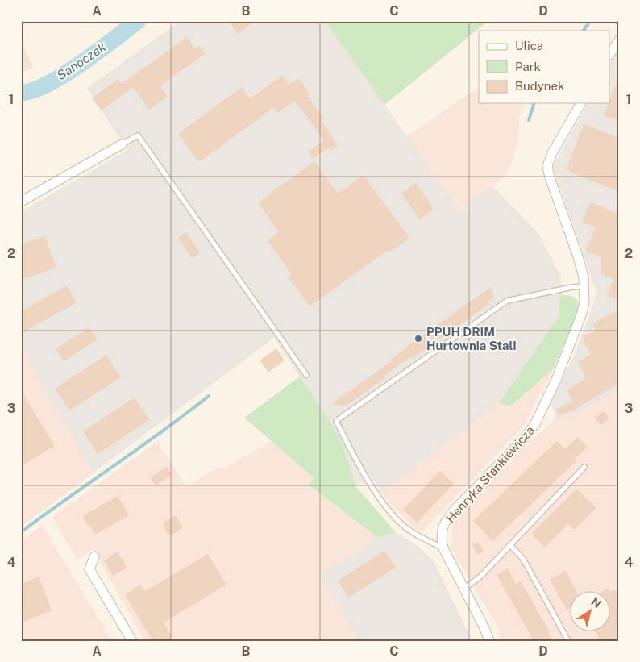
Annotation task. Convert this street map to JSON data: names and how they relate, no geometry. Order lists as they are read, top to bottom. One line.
{"streets":{"street":["Henryka Stankiewicza"]},"water":["Sanoczek"],"places":["PPUH DRIM Hurtownia Stali"],"legend":["Ulica","Park","Budynek"],"north":"top right","grid":{"columns":["A","B","C","D"],"rows":["1","2","3","4"]}}
